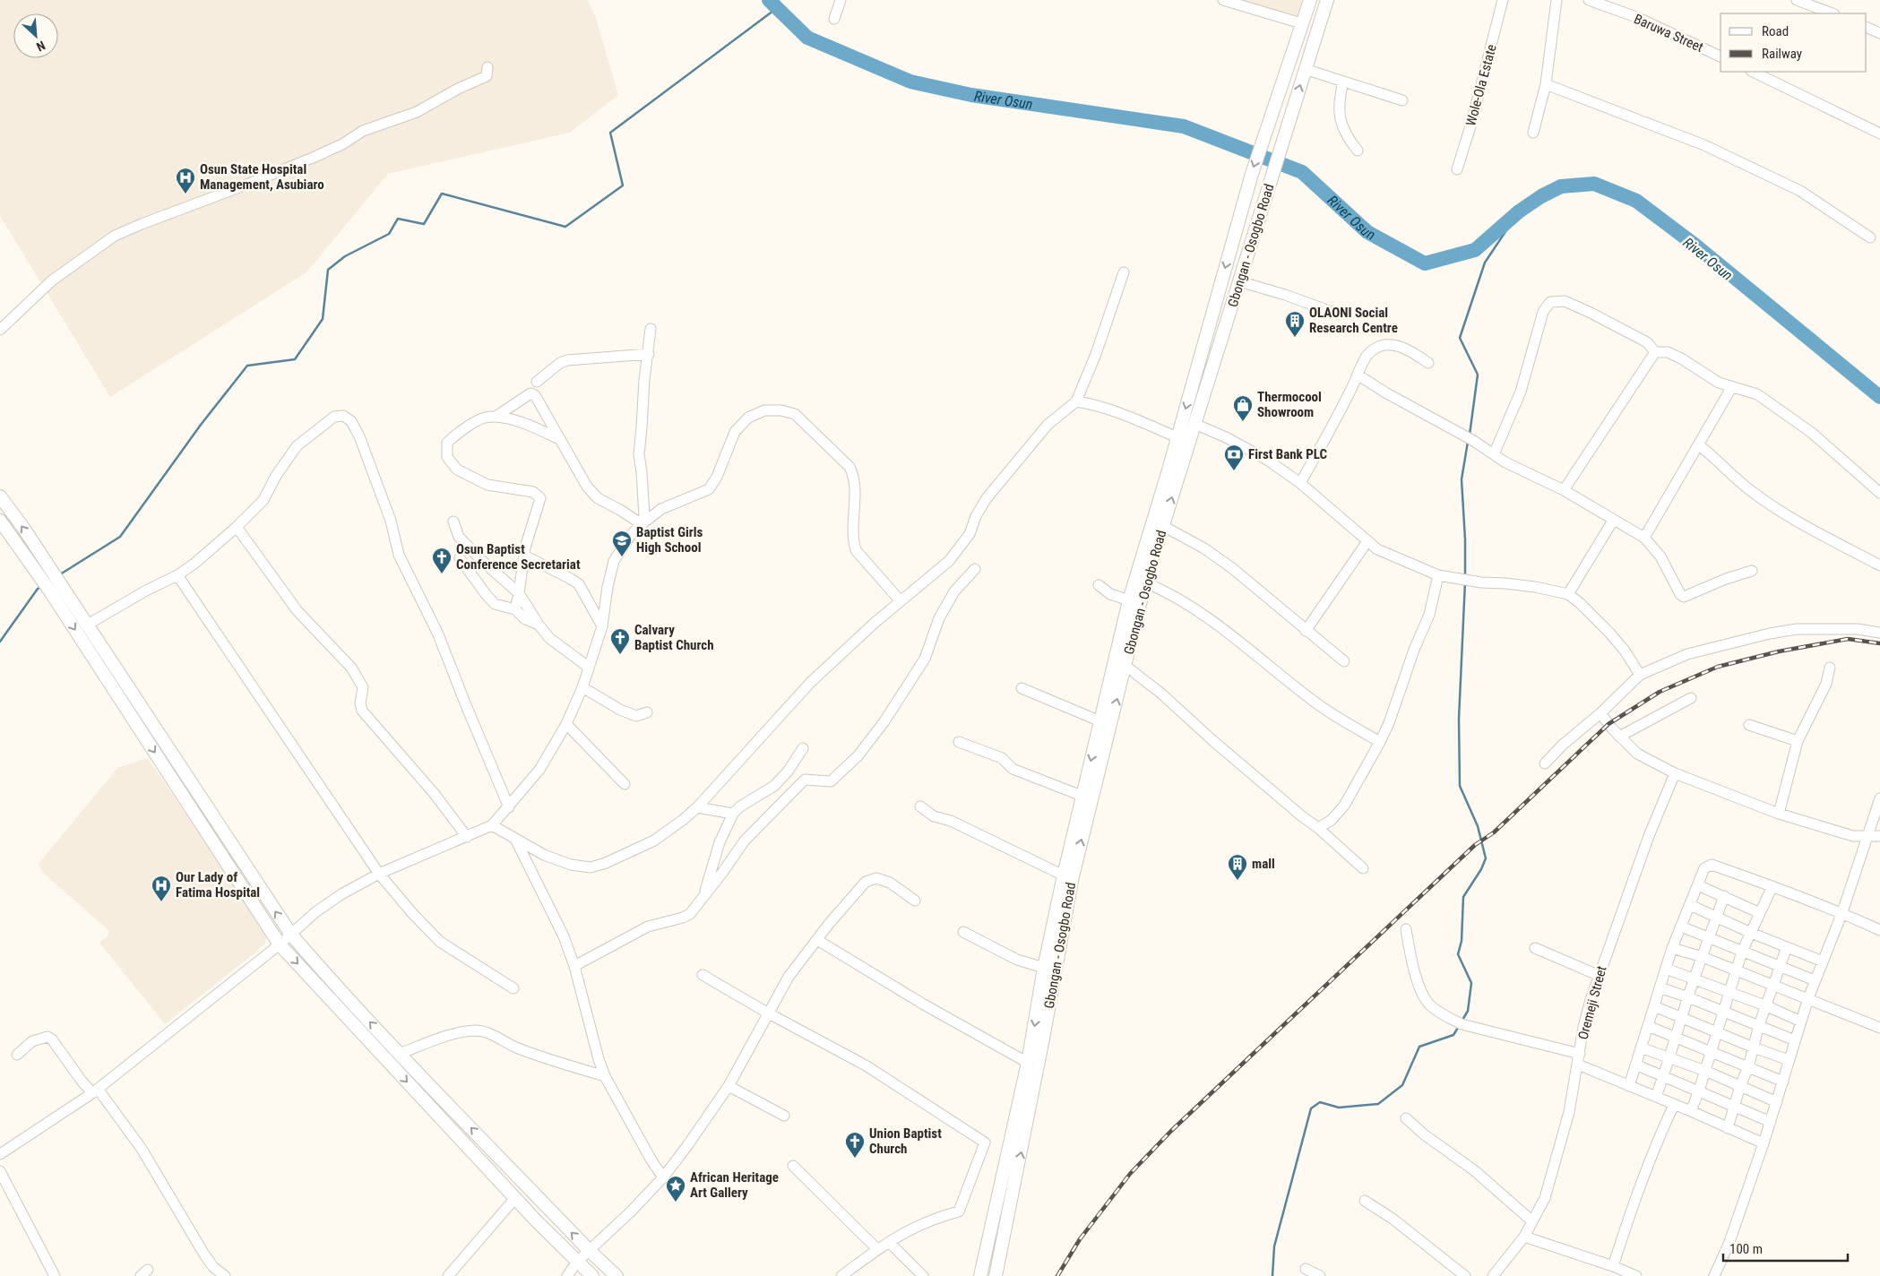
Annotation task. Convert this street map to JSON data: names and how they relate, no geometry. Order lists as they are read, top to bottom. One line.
{"streets":{"main road":["Gbongan - Osogbo Road"],"street":["Baruwa Street","Wole-Ola Estate","Oremeji Street"]},"water":["River Osun"],"places":{"hospital":["Osun State Hospital Management, Asubiaro","Our Lady of Fatima Hospital"],"building":["OLAONI Social Research Centre","mall"],"shop":["Thermocool Showroom"],"bank":["First Bank PLC"],"school or university":["Baptist Girls High School"],"church":["Osun Baptist Conference Secretariat","Calvary Baptist Church","Union Baptist Church"],"place":["African Heritage Art Gallery"]},"legend":["Road","Railway"],"scale_bar":"100 m","north":"bottom right"}
